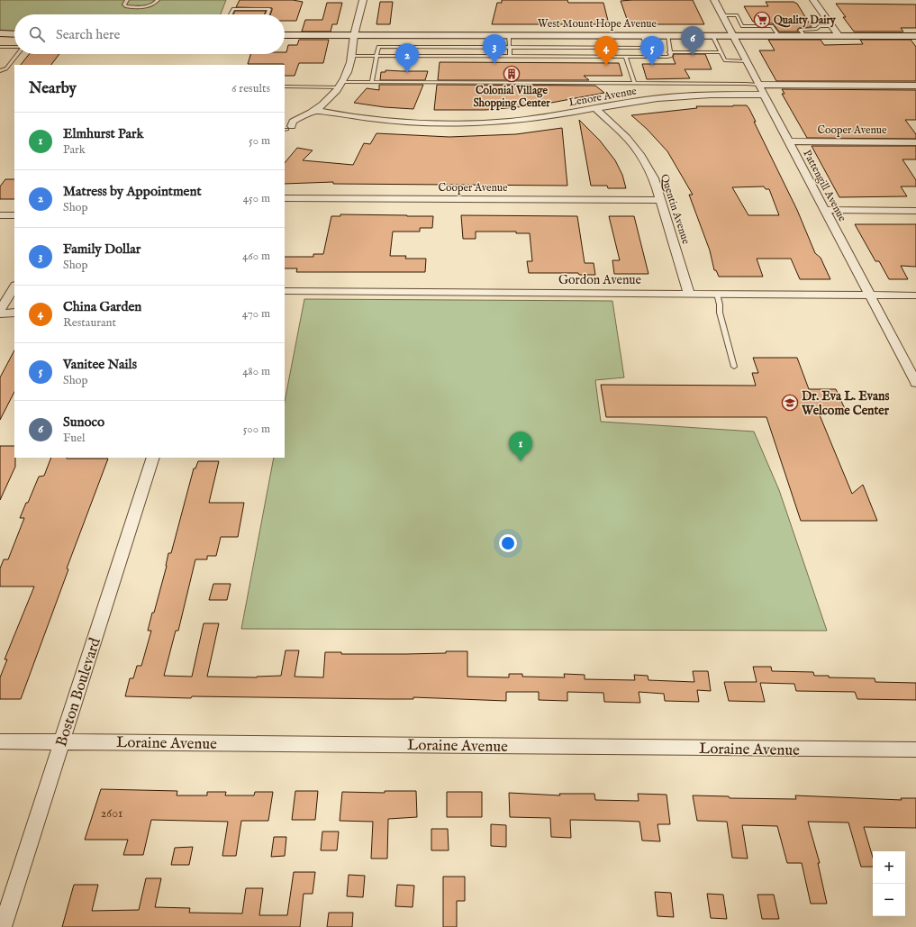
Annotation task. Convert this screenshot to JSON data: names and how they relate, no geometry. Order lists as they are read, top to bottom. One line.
{"streets":{"street":["West Mount Hope Avenue","Lenore Avenue","Cooper Avenue","Pattengill Avenue","Quentin Avenue","Gordon Avenue","Boston Boulevard","Loraine Avenue"]},"crossings":[["West Mount Hope Avenue","Pattengill Avenue"],["Lenore Avenue","Pattengill Avenue"],["Lenore Avenue","Quentin Avenue"],["Cooper Avenue","Pattengill Avenue"],["Cooper Avenue","Quentin Avenue"],["Pattengill Avenue","Gordon Avenue"],["Quentin Avenue","Gordon Avenue"],["Boston Boulevard","Loraine Avenue"]],"places":{"supermarket":["Quality Dairy"],"building":["Colonial Village Shopping Center"],"school or university":["Dr. Eva L. Evans Welcome Center"]},"house_numbers":["2601"],"page":{"search":"Search here","pins":["6","3","4","5","2","1"],"heading":["Nearby","6 results"],"list":[{"mark":"1","name":"Elmhurst Park","note":"Park","value":"50 m"},{"mark":"2","name":"Matress by Appointment","note":"Shop","value":"450 m"},{"mark":"3","name":"Family Dollar","note":"Shop","value":"460 m"},{"mark":"4","name":"China Garden","note":"Restaurant","value":"470 m"},{"mark":"5","name":"Vanitee Nails","note":"Shop","value":"480 m"},{"mark":"6","name":"Sunoco","note":"Fuel","value":"500 m"}],"map_buttons":["+","−"]}}
